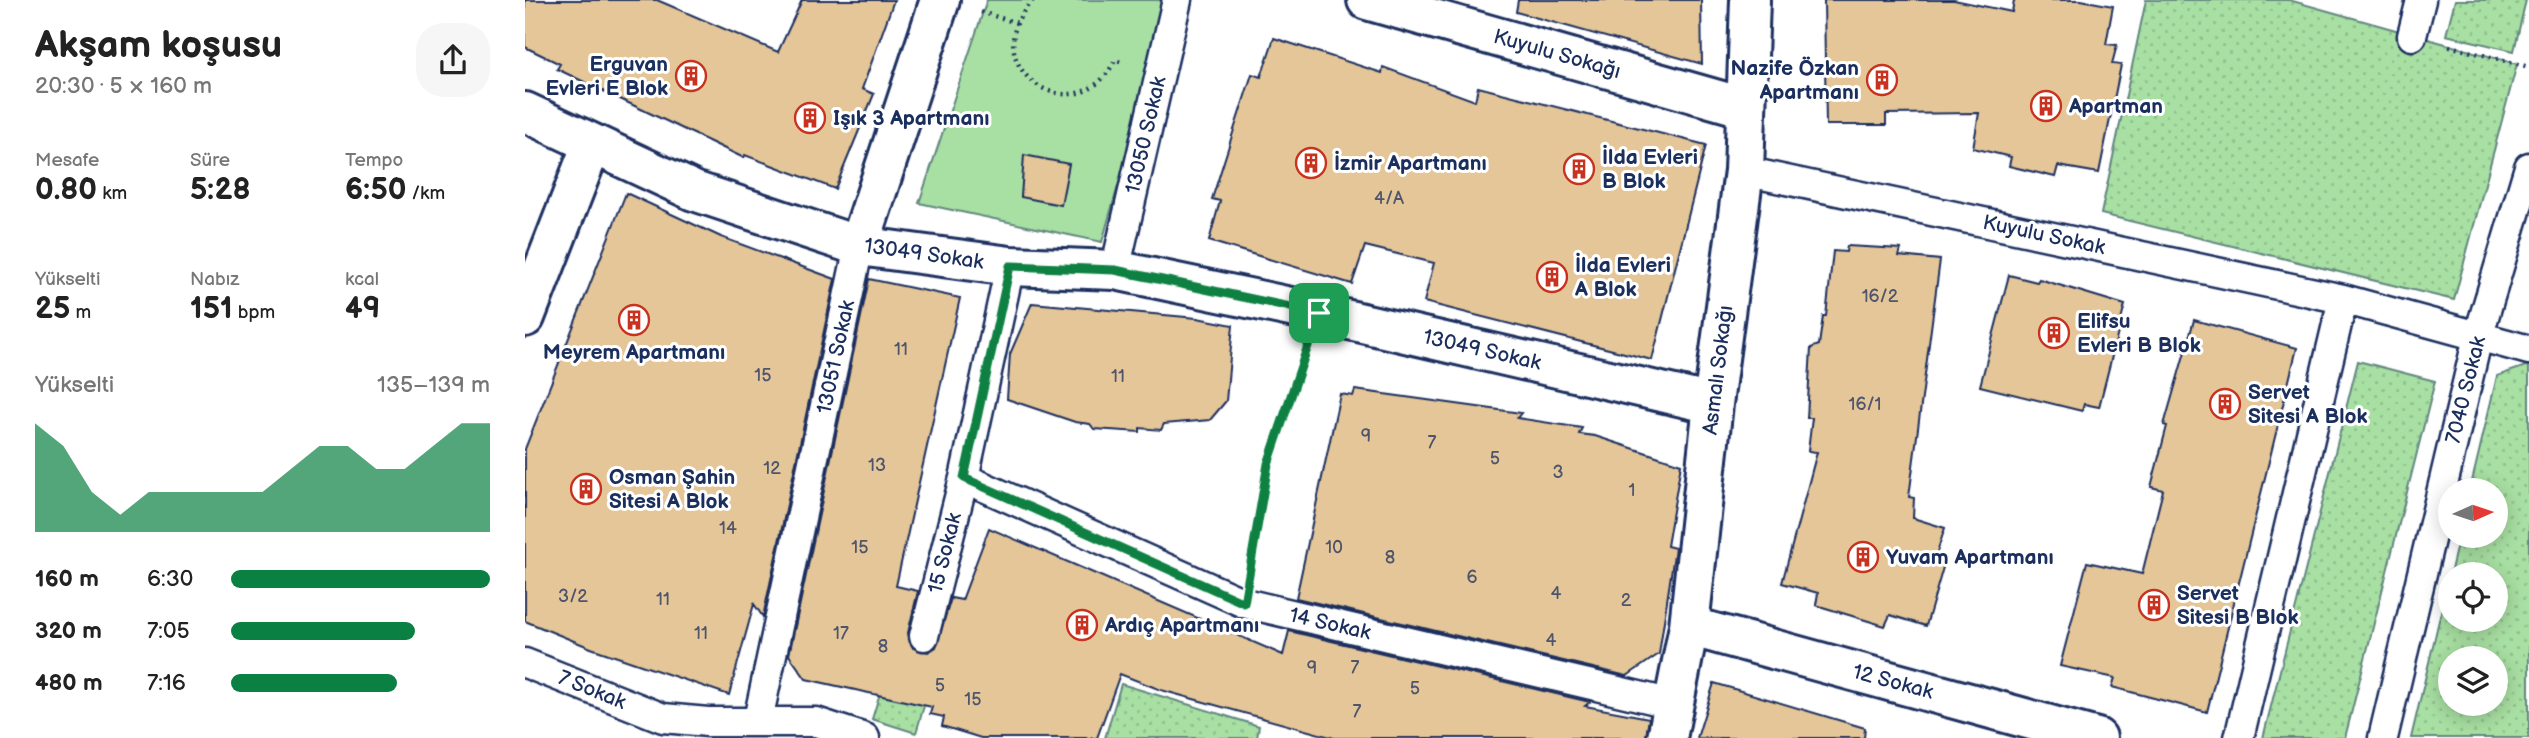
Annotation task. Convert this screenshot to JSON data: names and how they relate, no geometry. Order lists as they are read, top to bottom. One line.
{"streets":{"street":["Kuyulu Sokağı","13049 Sokak","13051 Sokak","Asmalı Sokağı","12 Sokak"],"lane":["13050 Sokak","Kuyulu Sokak","7040 Sokak","15 Sokak","14 Sokak","7 Sokak"]},"crossings":[["Kuyulu Sokağı","Asmalı Sokağı"],["13050 Sokak","13049 Sokak"],["Kuyulu Sokak","Asmalı Sokağı"],["Kuyulu Sokak","7040 Sokak"],["13049 Sokak","13051 Sokak"],["13049 Sokak","Asmalı Sokağı"],["13049 Sokak","15 Sokak"],["13051 Sokak","7 Sokak"],["Asmalı Sokağı","14 Sokak"],["Asmalı Sokağı","12 Sokak"],["15 Sokak","14 Sokak"]],"places":{"building":["Erguvan Evleri E Blok","Nazife Özkan Apartmanı","Apartman","Işık 3 Apartmanı","İzmir Apartmanı","İlda Evleri B Blok","İlda Evleri A Blok","Meyrem Apartmanı","Elifsu Evleri B Blok","Servet Sitesi A Blok","Osman Şahin Sitesi A Blok","Yuvam Apartmanı","Servet Sitesi B Blok","Ardıç Apartmanı"]},"house_numbers":["4/A","16/2","11","15","11","16/1","9","7","5","13","12","3","1","14","15","10","8","6","4","3/2","11","2","11","17","4","8","7","9","5","5","15","7"],"north":"right","page":{"heading":["Akşam koşusu","20:30 · 5 × 160 m"],"stats":[["Mesafe","0.80 km"],["Süre","5:28"],["Tempo","6:50 /km"],["Yükselti","25 m"],["Nabız","151 bpm"],["kcal","49"]],"chart":["Yükselti","135–139 m"],"list":[{"name":"160 m","note":"6:30"},{"name":"320 m","note":"7:05"},{"name":"480 m","note":"7:16"}]}}
